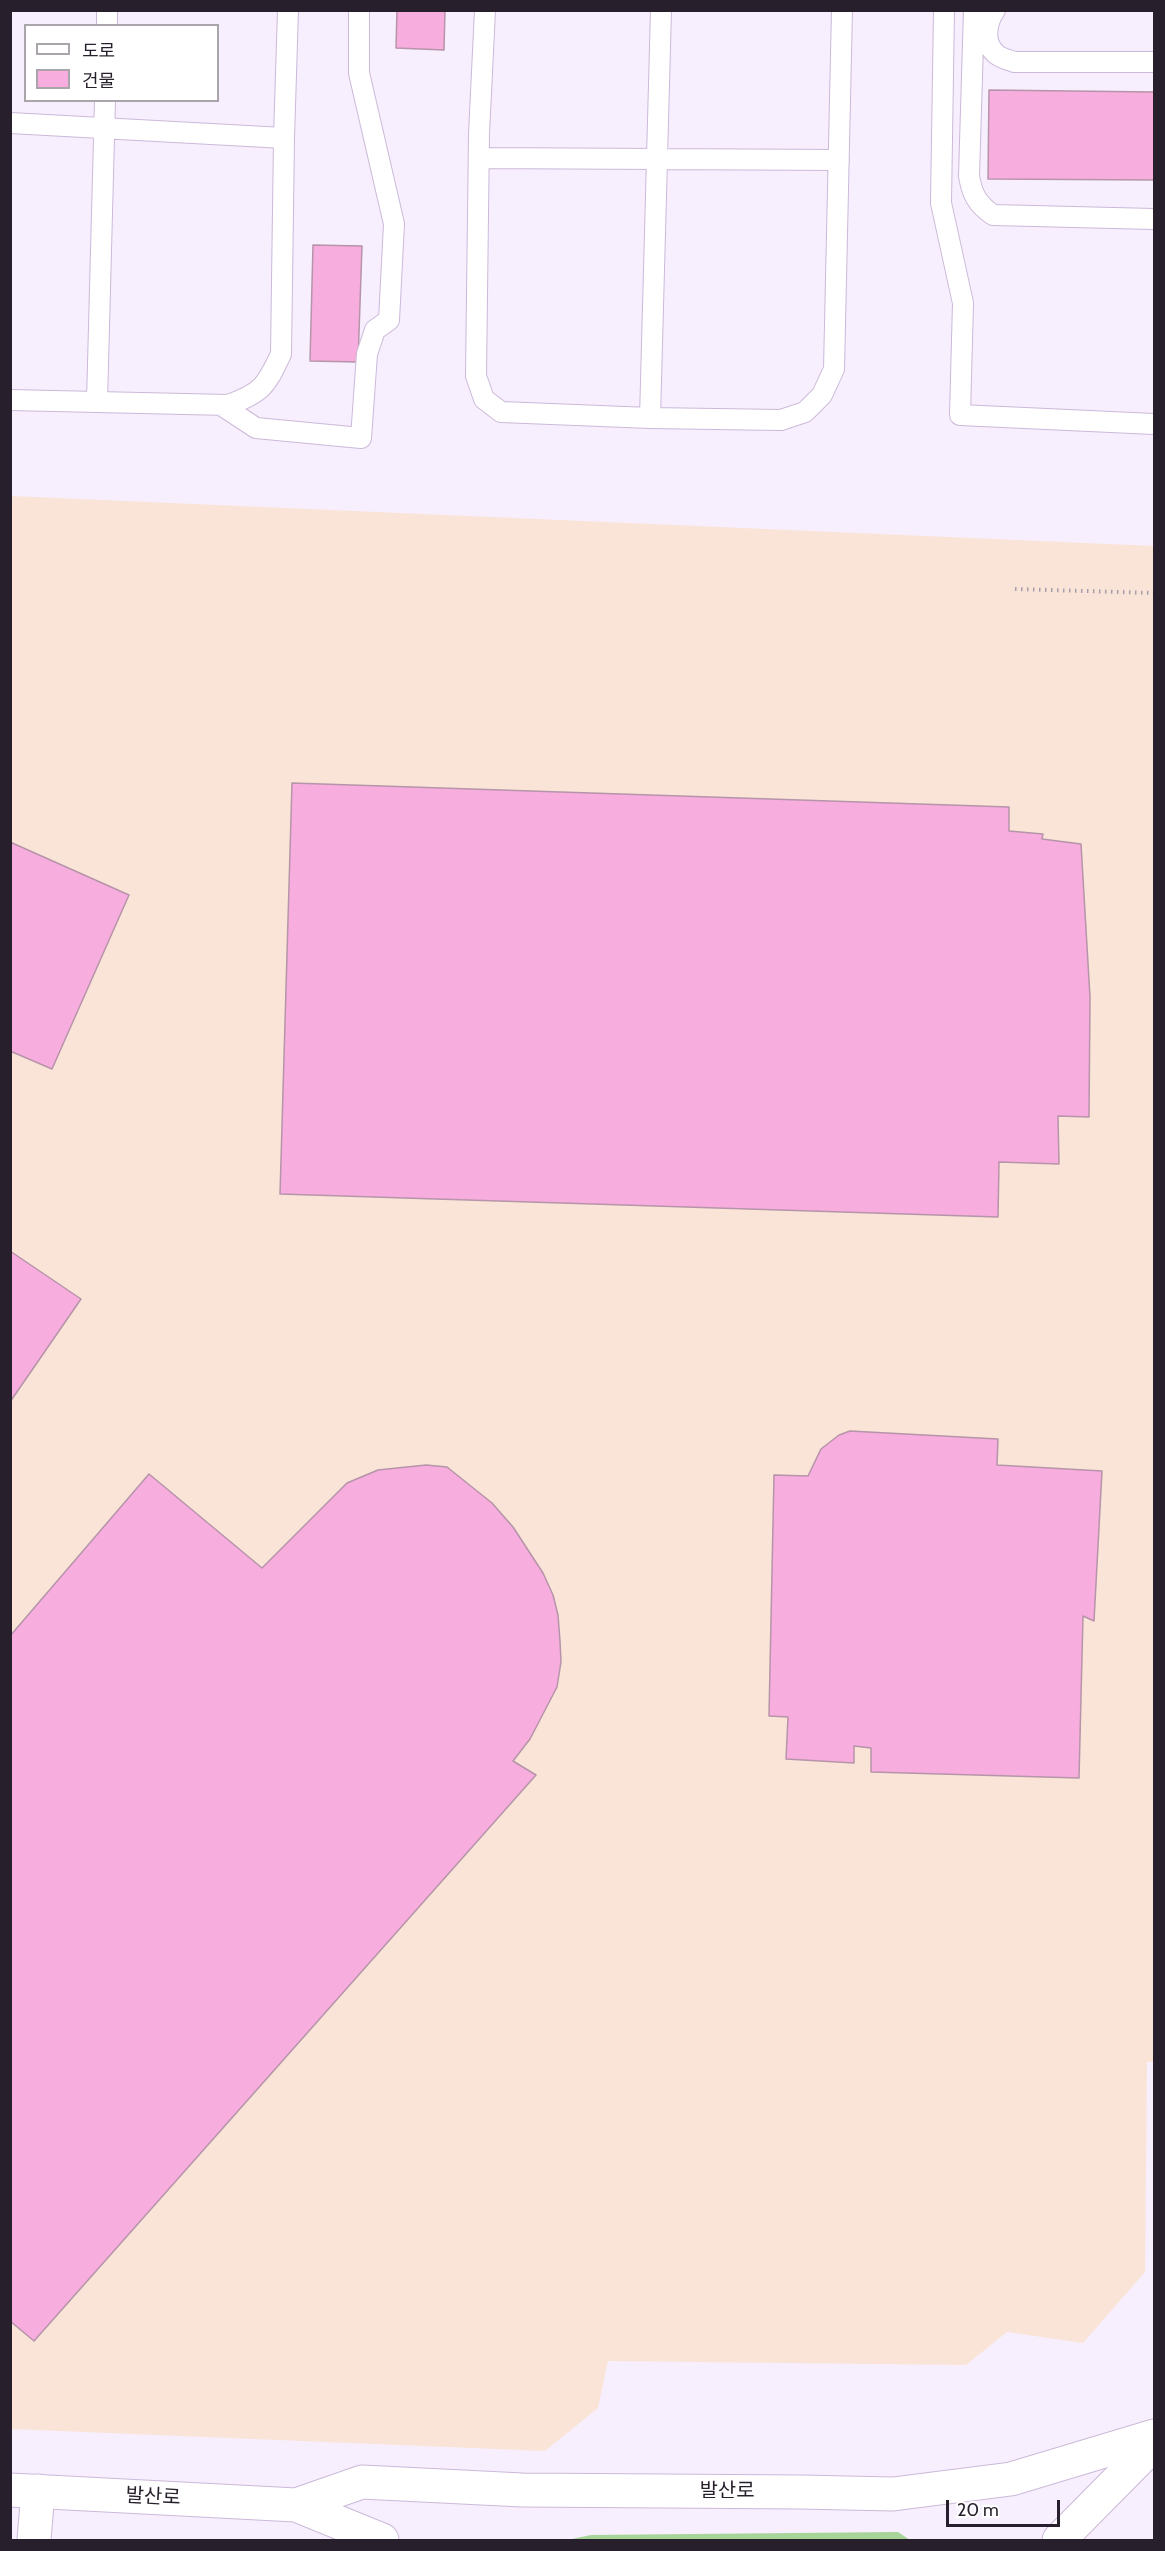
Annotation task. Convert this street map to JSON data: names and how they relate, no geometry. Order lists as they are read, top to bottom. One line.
{"streets":{"street":["발산로"]},"legend":["도로","건물"],"scale_bar":"20 m"}
